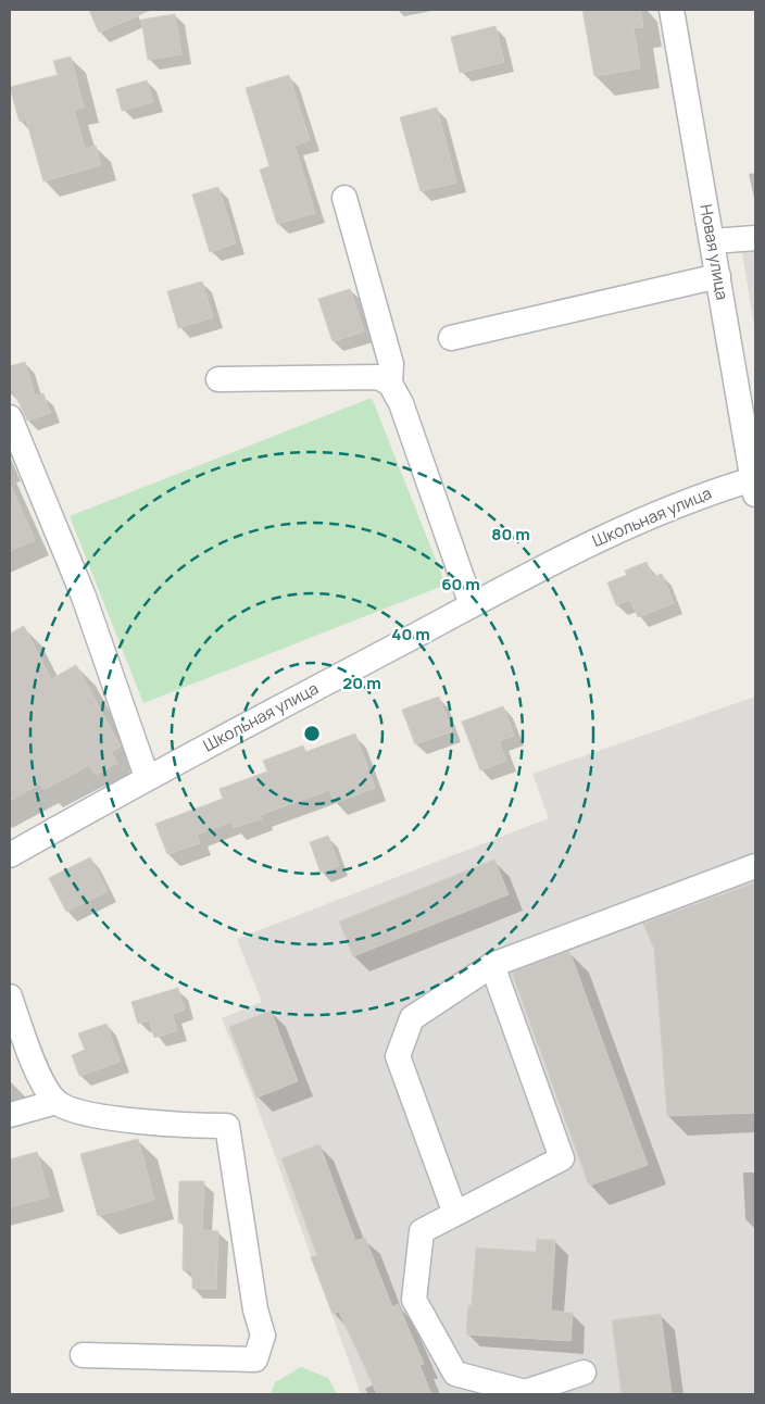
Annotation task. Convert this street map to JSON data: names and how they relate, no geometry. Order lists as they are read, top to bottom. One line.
{"streets":{"street":["Новая улица","Школьная улица"]},"crossings":[["Новая улица","Школьная улица"]],"rings":["80 m","60 m","40 m","20 m"]}
